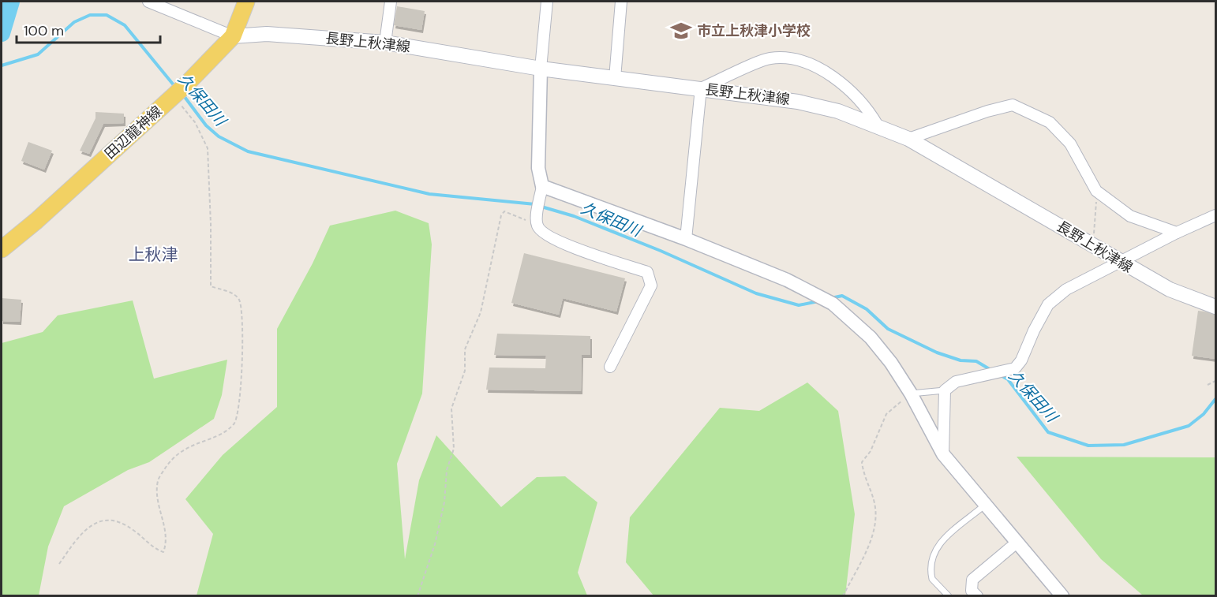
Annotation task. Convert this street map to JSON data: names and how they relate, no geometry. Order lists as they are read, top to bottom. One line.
{"streets":{"main road":["長野上秋津線","田辺龍神線"]},"crossings":[["長野上秋津線","田辺龍神線"]],"districts":["上秋津"],"water":["久保田川"],"places":{"school or university":["市立上秋津小学校"]},"scale_bar":"100 m"}
